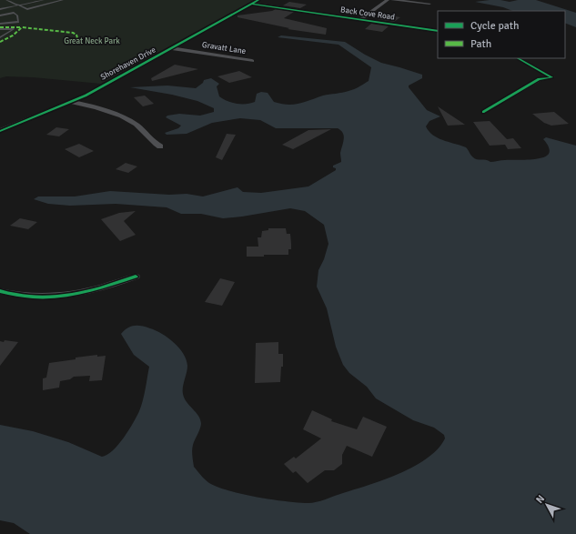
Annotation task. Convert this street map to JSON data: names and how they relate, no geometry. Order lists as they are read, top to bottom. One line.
{"streets":{"street":["Back Cove Road","Gravatt Lane","Shorehaven Drive"]},"crossings":[["Back Cove Road","Shorehaven Drive"],["Gravatt Lane","Shorehaven Drive"]],"parks":["Great Neck Park"],"legend":["Cycle path","Path"],"north":"top left"}
